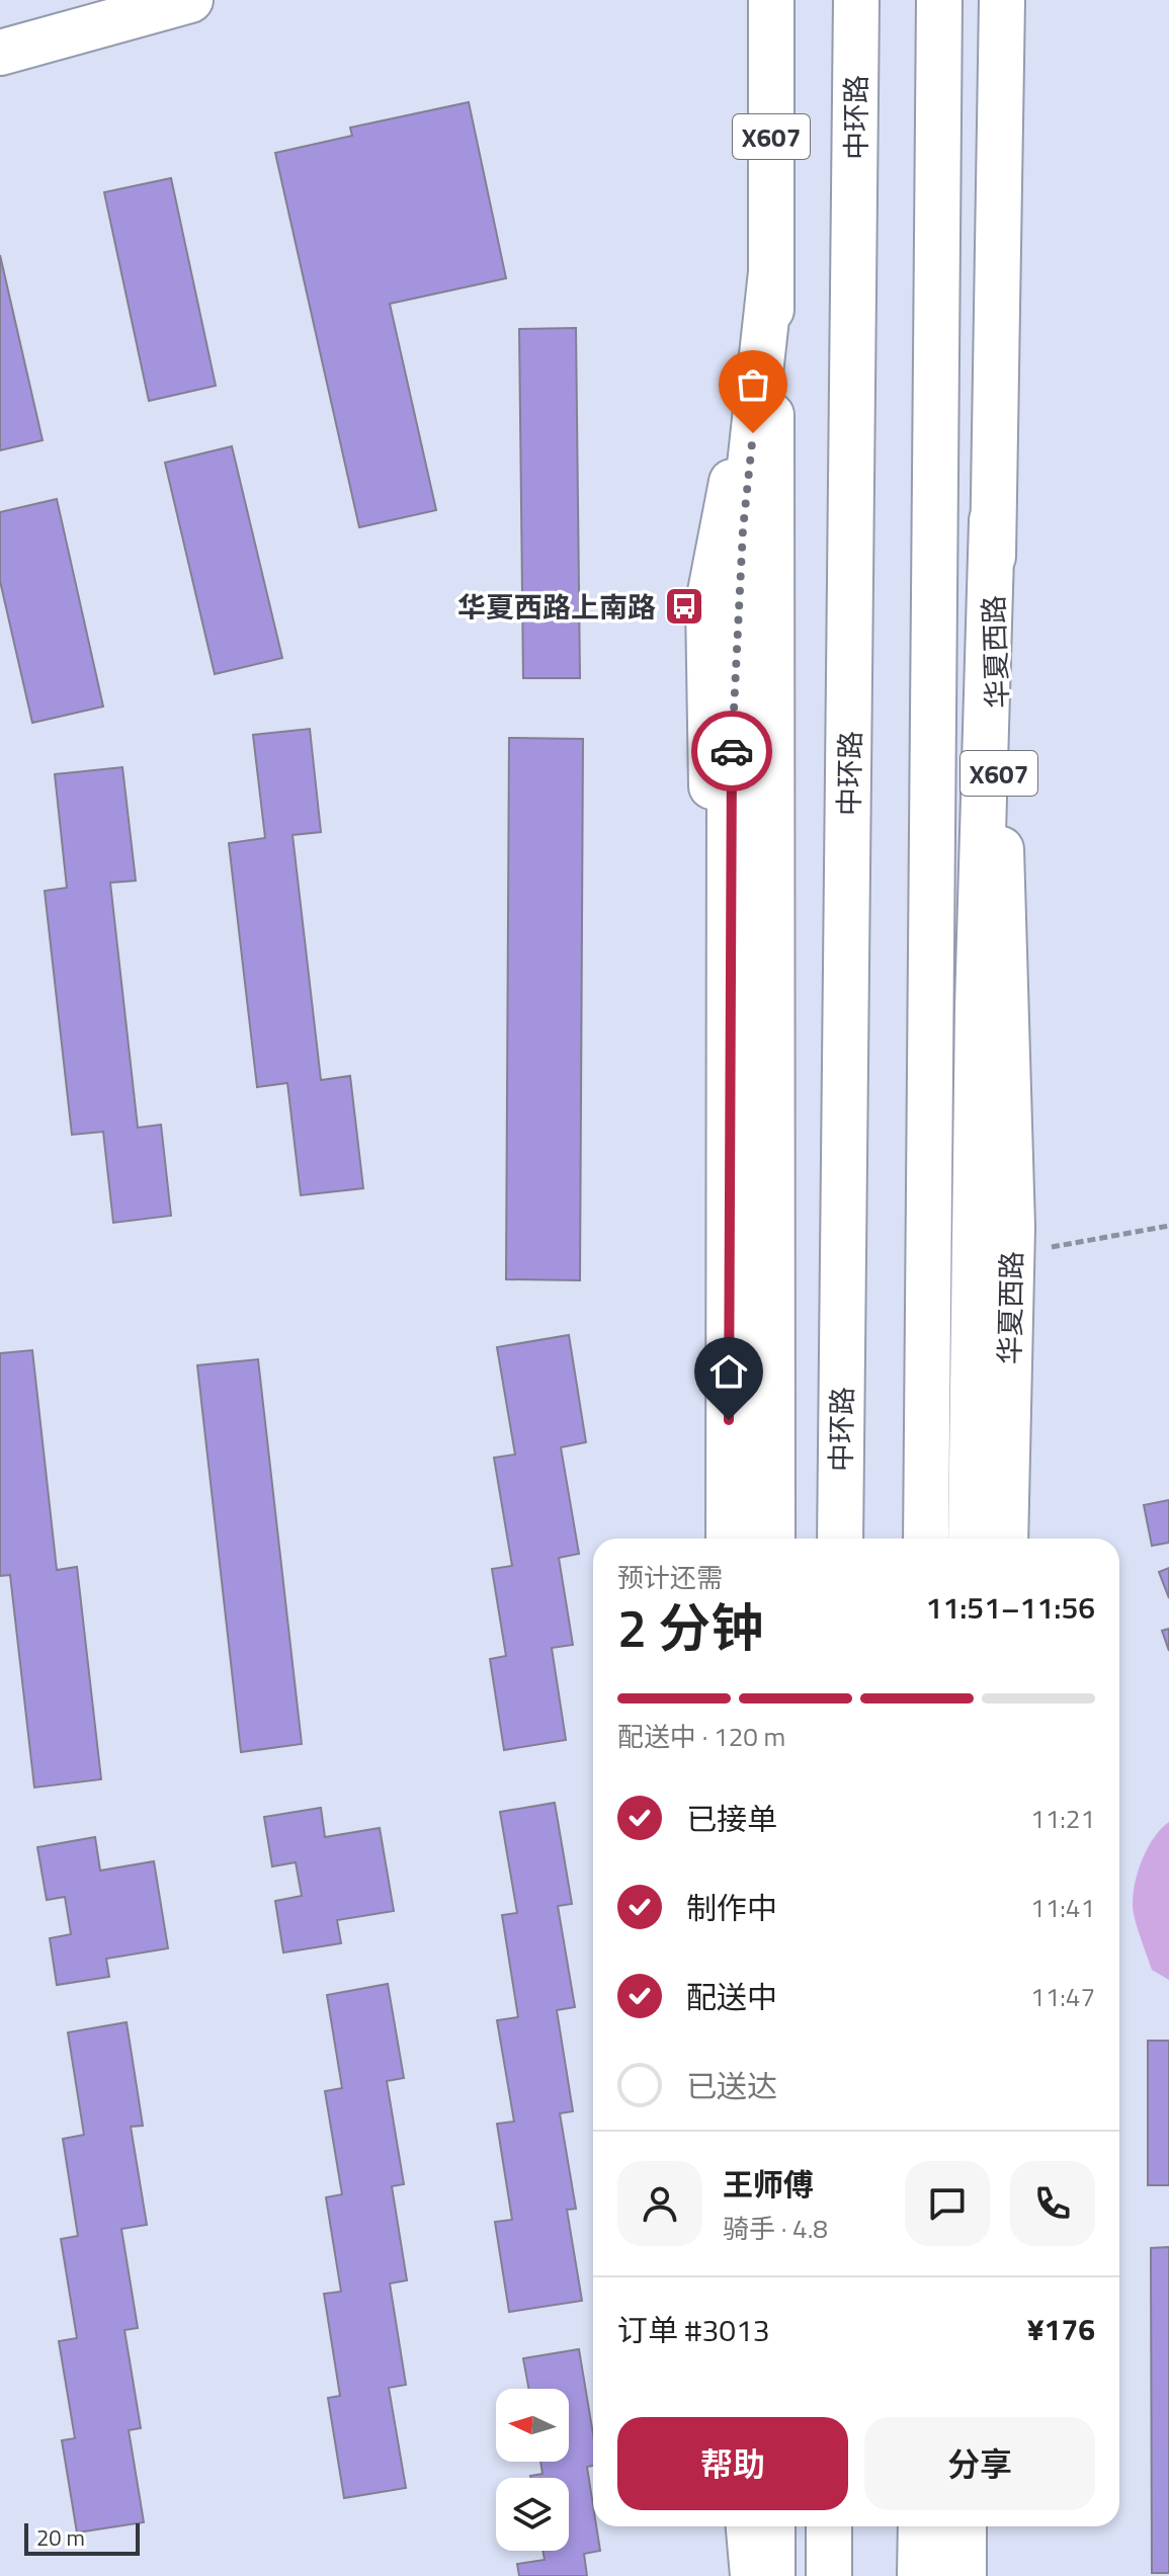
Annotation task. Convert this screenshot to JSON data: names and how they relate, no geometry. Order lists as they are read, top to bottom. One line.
{"streets":{"main road":["中环路","X607","华夏西路"]},"places":{"bus stop":["华夏西路上南路"]},"scale_bar":"20 m","north":"left","page":{"heading":["2 分钟","预计还需","11:51–11:56"],"panel":["王师傅","骑手 · 4.8","订单 #3013","¥176"],"bar":"配送中 · 120 m","list":[["已接单","11:21"],["制作中","11:41"],["配送中","11:47"],"已送达"],"buttons":["帮助","分享"],"scale":"20 m"}}
